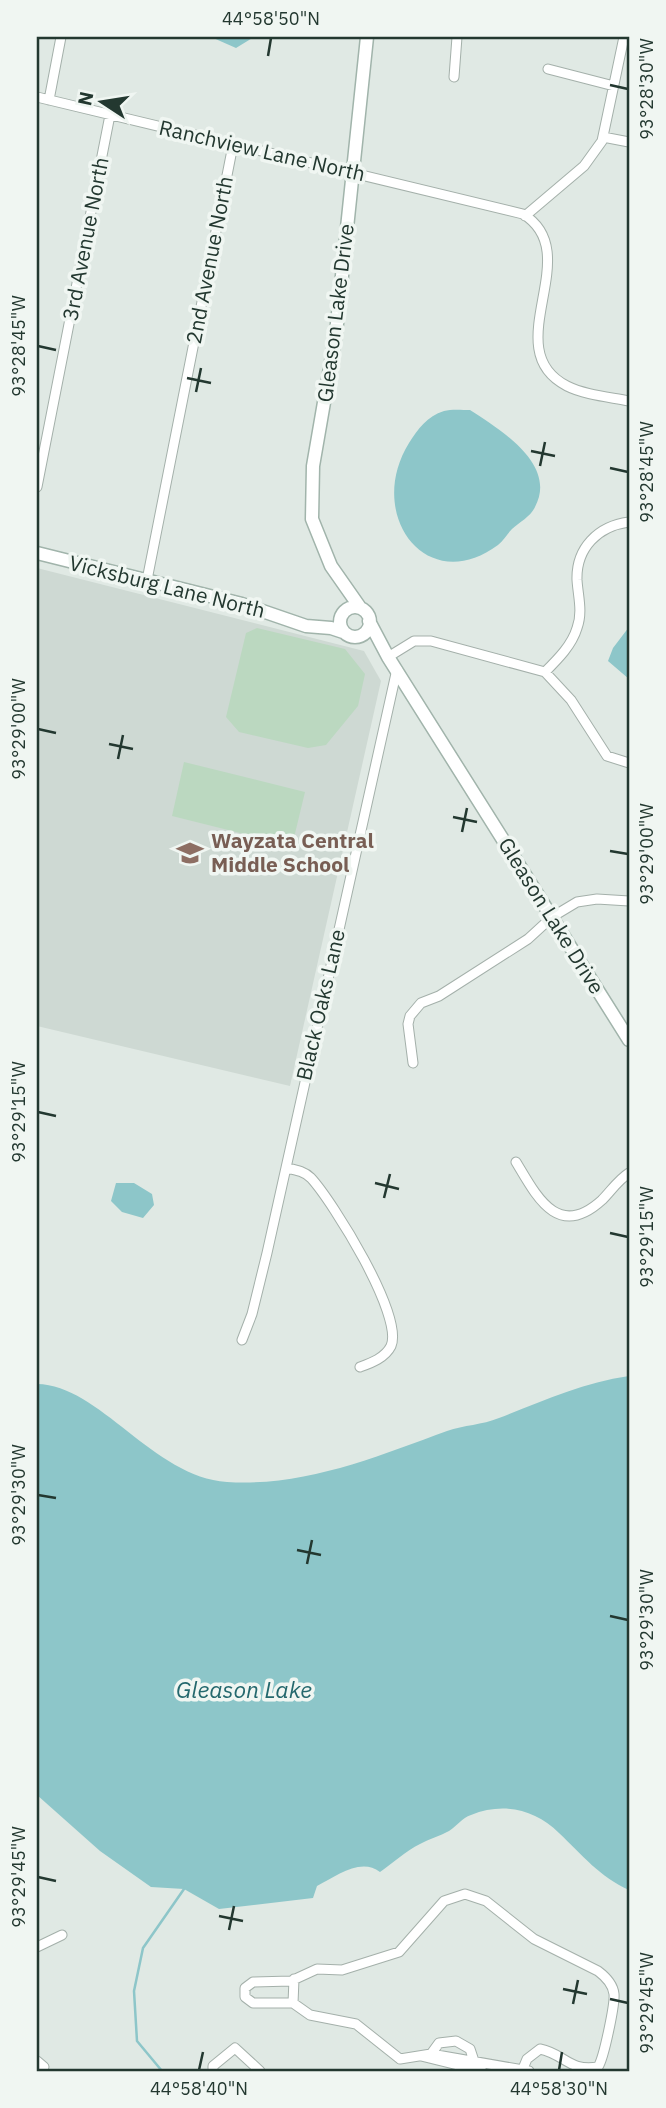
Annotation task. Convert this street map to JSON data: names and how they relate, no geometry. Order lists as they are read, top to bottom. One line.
{"streets":{"main road":["Gleason Lake Drive","Vicksburg Lane North"],"street":["Ranchview Lane North","3rd Avenue North","2nd Avenue North","Black Oaks Lane"]},"crossings":[["Ranchview Lane North","3rd Avenue North"],["Ranchview Lane North","2nd Avenue North"],["Ranchview Lane North","Gleason Lake Drive"],["2nd Avenue North","Vicksburg Lane North"],["Gleason Lake Drive","Vicksburg Lane North"],["Gleason Lake Drive","Black Oaks Lane"]],"water":["Gleason Lake"],"places":{"school or university":["Wayzata Central Middle School"]},"north":"left","coordinates":["44°58'50\"N","93°28'30\"W","93°28'45\"W","93°29'00\"W","93°29'15\"W","93°29'30\"W","93°29'45\"W","44°58'40\"N","44°58'30\"N"]}
